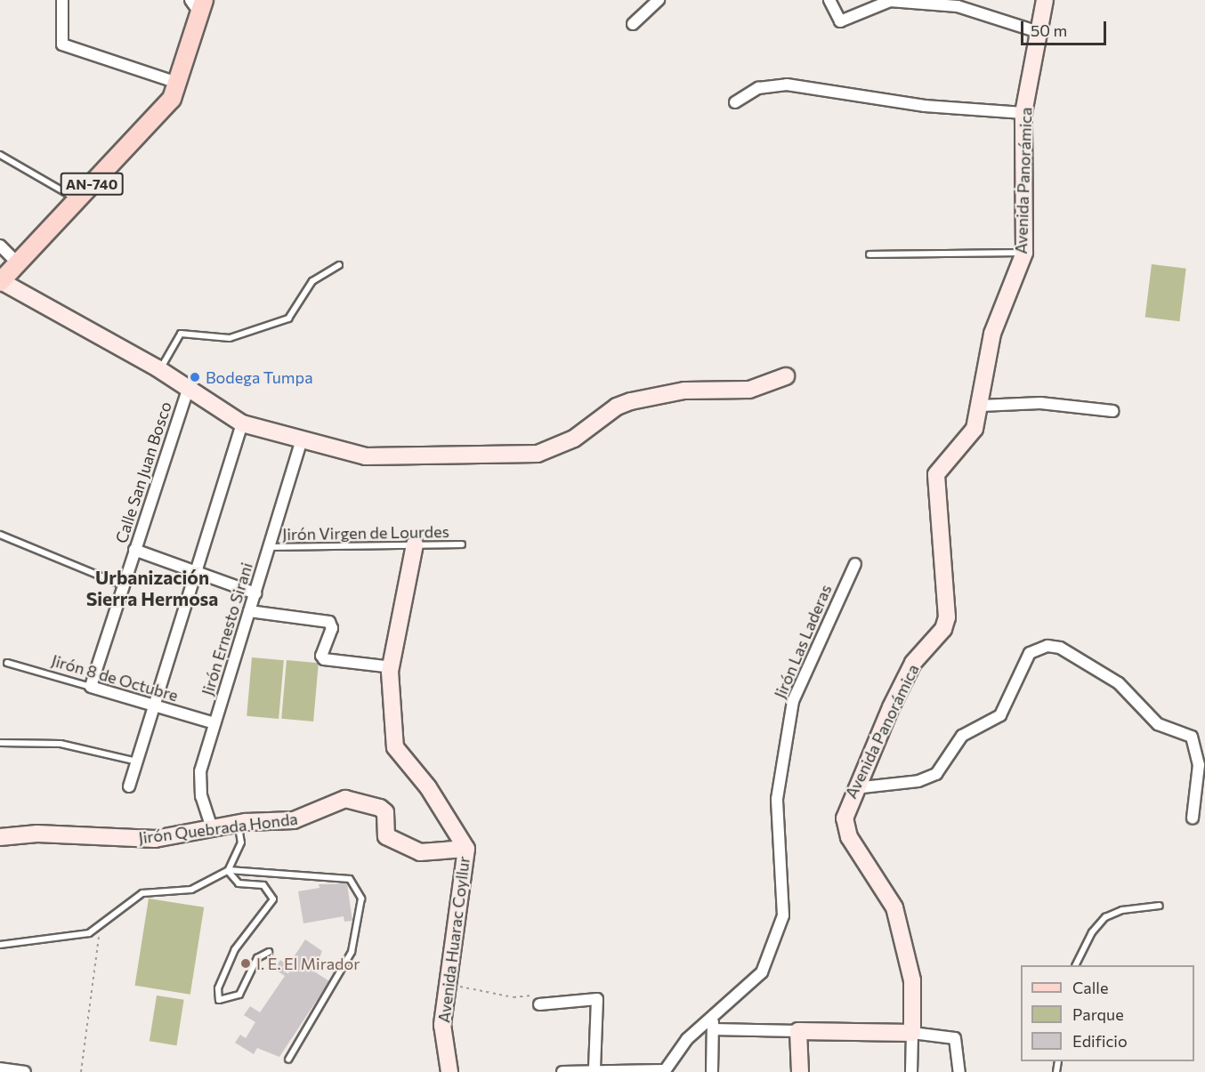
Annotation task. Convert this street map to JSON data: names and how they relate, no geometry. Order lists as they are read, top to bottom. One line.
{"streets":{"main road":["Avenida Panorámica","AN-740","Jirón Quebrada Honda","Avenida Huarac Coyllur"],"street":["Calle San Juan Bosco","Jirón Ernesto Sirani","Jirón Las Laderas","Jirón 8 de Octubre"],"lane":["Jirón Virgen de Lourdes"]},"crossings":[["Calle San Juan Bosco","Jirón 8 de Octubre"],["Jirón Virgen de Lourdes","Jirón Ernesto Sirani"],["Jirón Virgen de Lourdes","Avenida Huarac Coyllur"],["Jirón Ernesto Sirani","Jirón 8 de Octubre"],["Jirón Ernesto Sirani","Jirón Quebrada Honda"],["Jirón Quebrada Honda","Avenida Huarac Coyllur"]],"districts":["Urbanización Sierra Hermosa"],"places":["Bodega Tumpa","I. E. El Mirador"],"legend":["Calle","Parque","Edificio"],"scale_bar":"50 m"}
